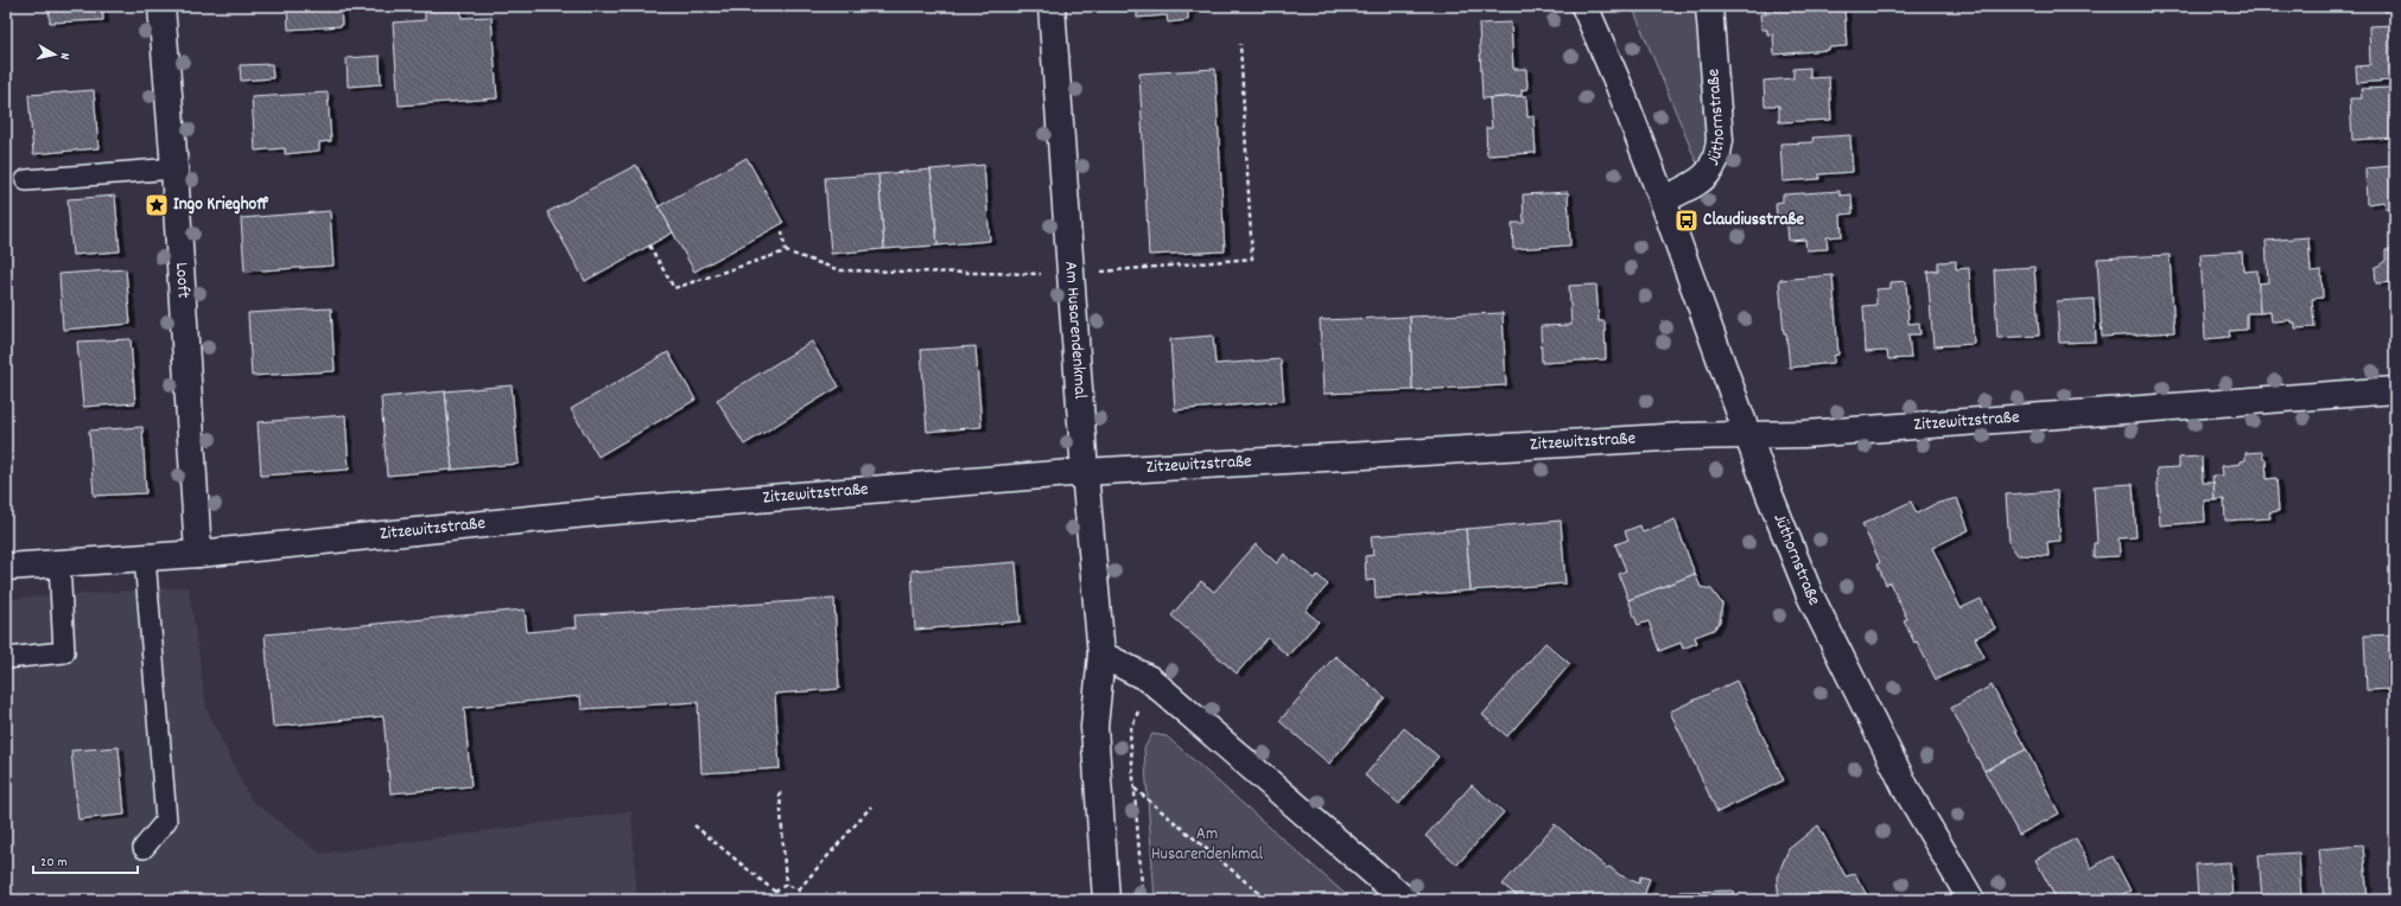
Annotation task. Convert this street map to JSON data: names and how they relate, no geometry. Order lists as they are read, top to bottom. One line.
{"streets":{"street":["Jüthornstraße","Looft","Am Husarendenkmal","Zitzewitzstraße"]},"crossings":[["Jüthornstraße","Zitzewitzstraße"],["Looft","Zitzewitzstraße"],["Am Husarendenkmal","Zitzewitzstraße"]],"parks":["Am Husarendenkmal"],"places":{"place":["Ingo Krieghoff"],"bus stop":["Claudiusstraße"]},"scale_bar":"20 m","north":"right"}
